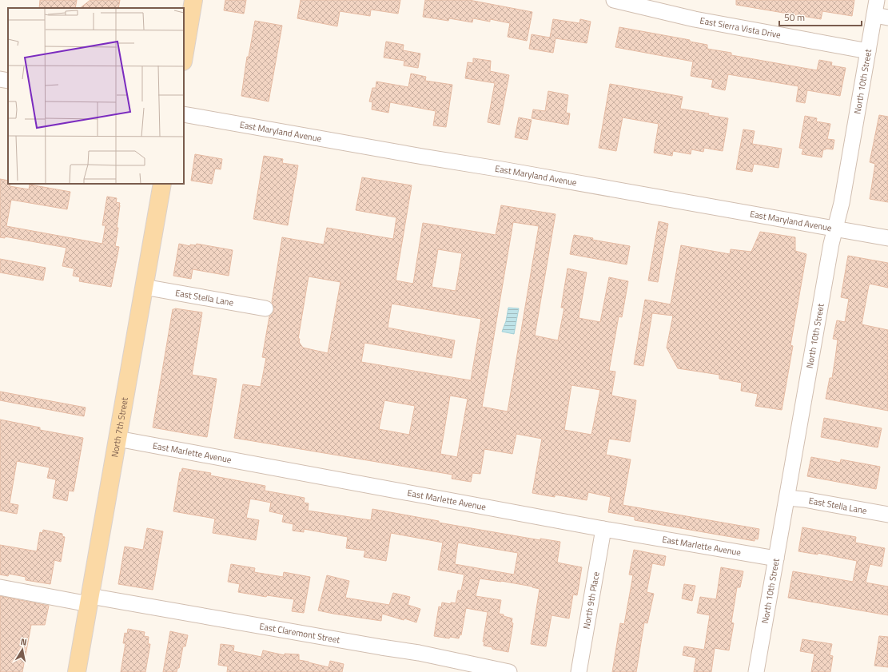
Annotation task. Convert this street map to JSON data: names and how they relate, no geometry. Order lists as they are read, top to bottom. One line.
{"streets":{"main road":["North 7th Street"],"street":["East Sierra Vista Drive","North 10th Street","East Maryland Avenue","East Stella Lane","East Marlette Avenue","North 9th Place","East Claremont Street"]},"crossings":[["East Sierra Vista Drive","North 10th Street"],["North 10th Street","East Maryland Avenue"],["North 10th Street","East Stella Lane"],["North 10th Street","East Marlette Avenue"],["East Stella Lane","North 7th Street"],["North 7th Street","East Marlette Avenue"],["North 7th Street","East Claremont Street"],["East Marlette Avenue","North 9th Place"]],"scale_bar":"50 m","north":"top"}
